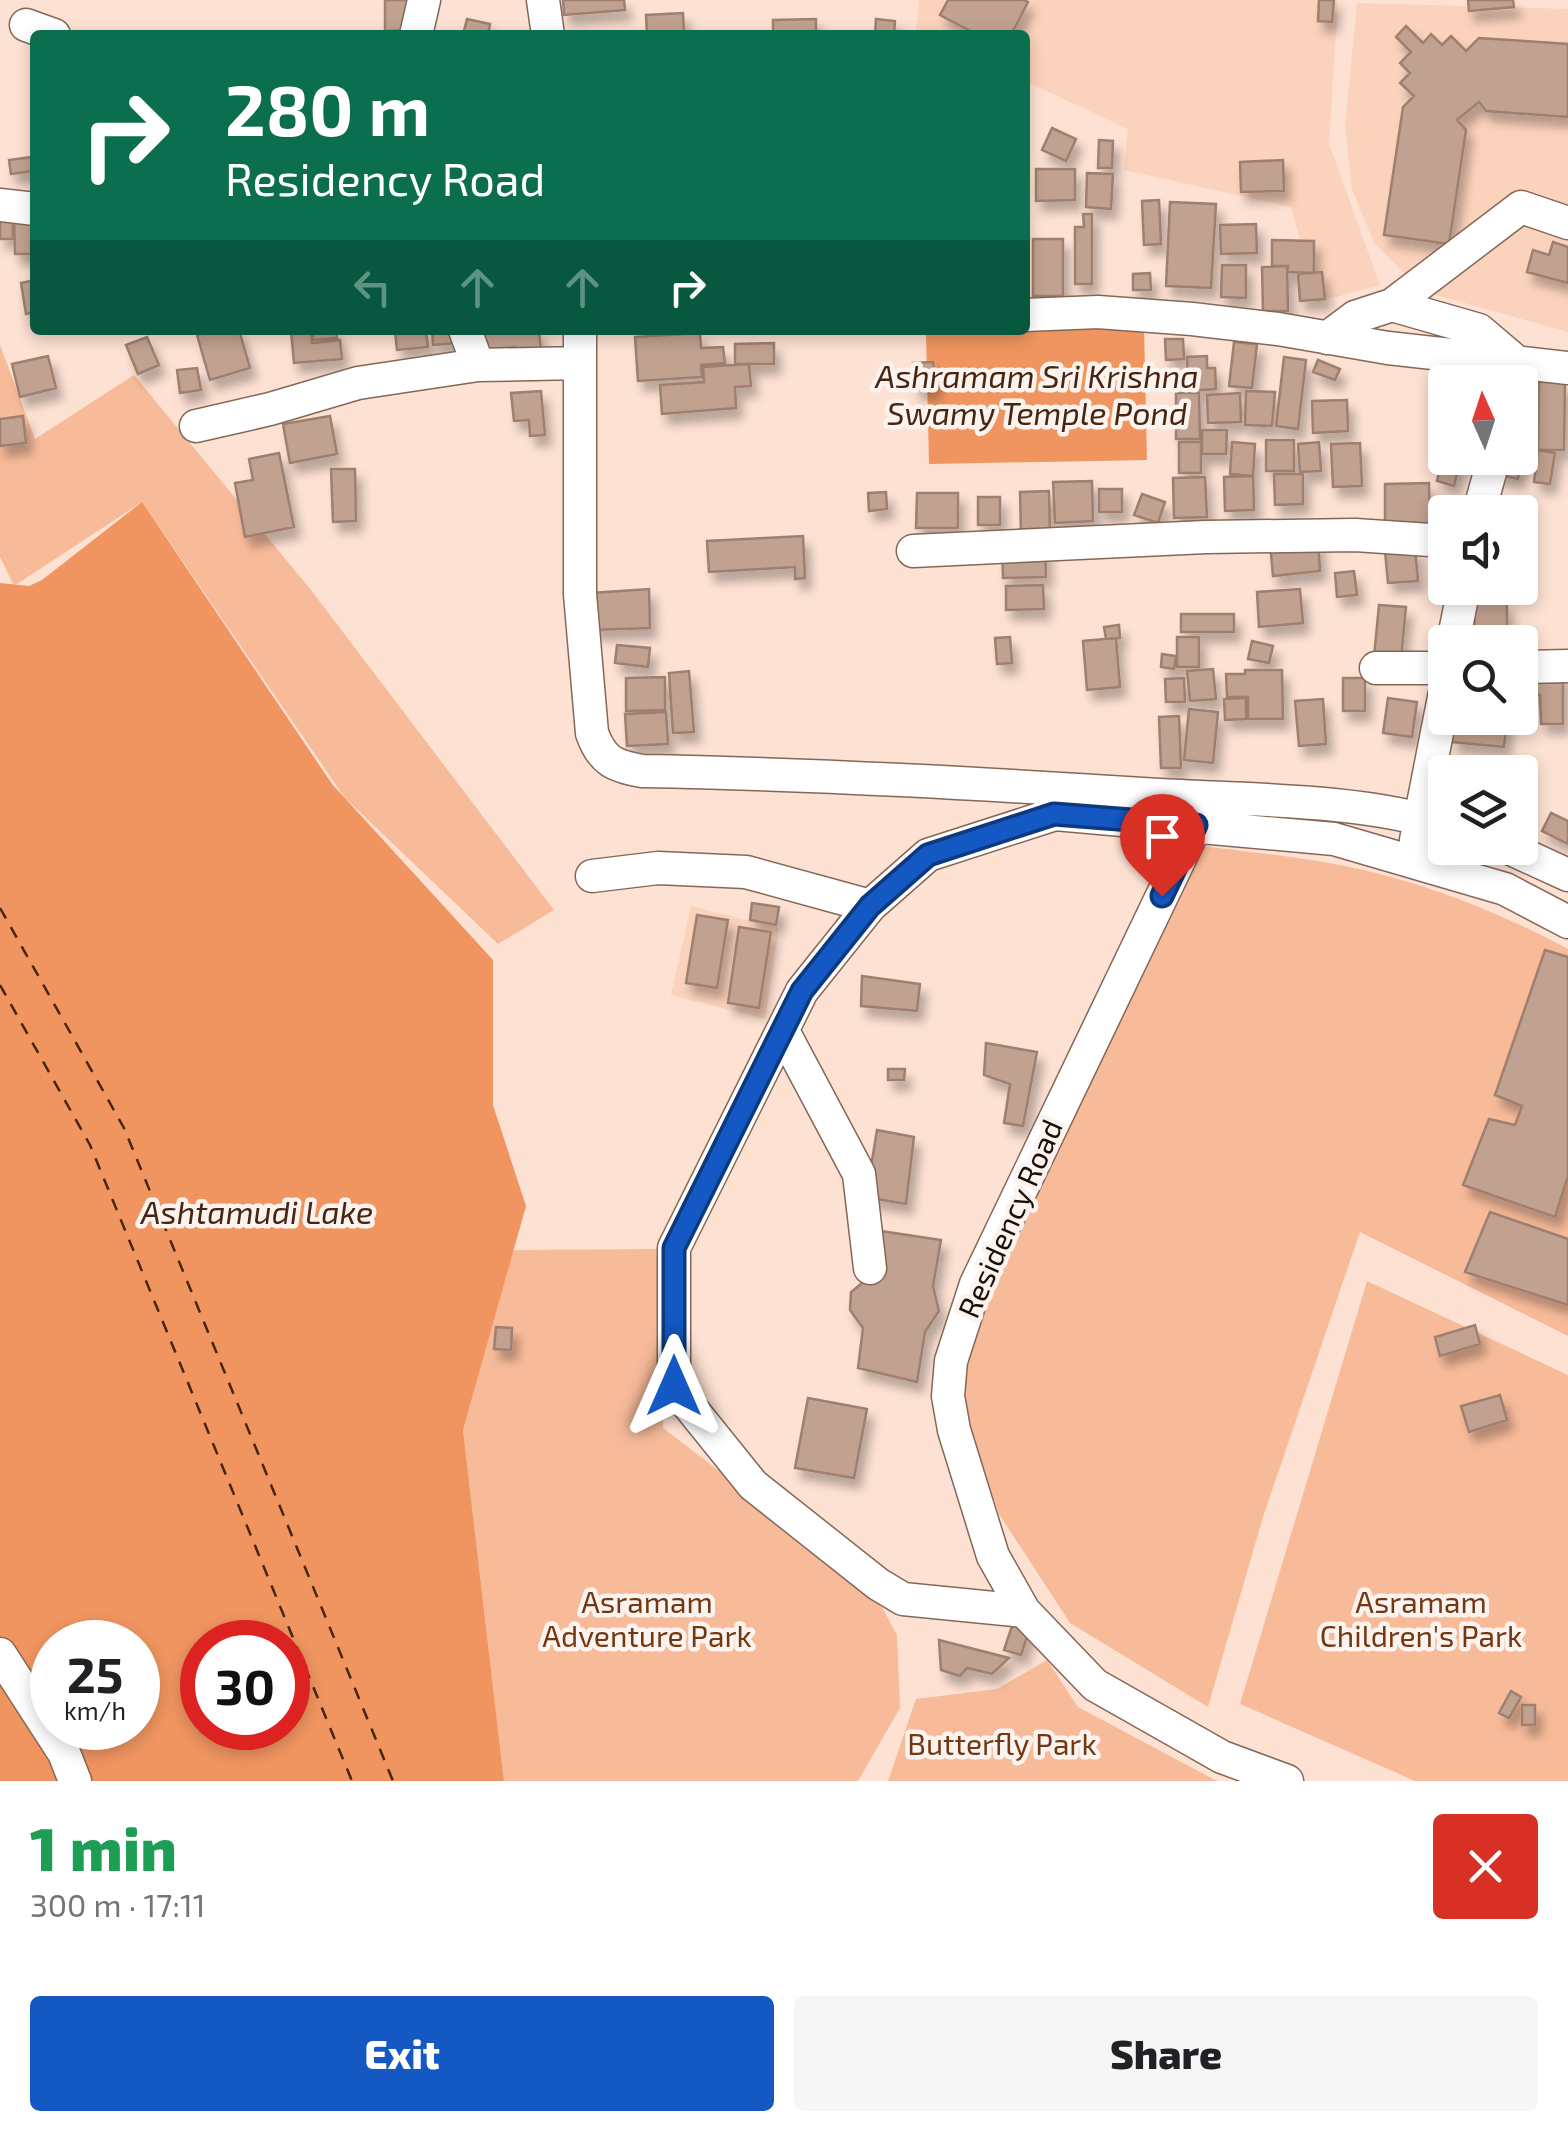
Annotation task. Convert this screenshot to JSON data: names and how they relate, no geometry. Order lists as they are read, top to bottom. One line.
{"streets":{"street":["Residency Road"]},"water":["Ashramam Sri Krishna Swamy Temple Pond","Ashtamudi Lake"],"parks":["Asramam Adventure Park","Asramam Children's Park","Butterfly Park"],"north":"top","page":{"turn":["280 m","Residency Road"],"speed":"25 km/h","limit":"30","heading":["1 min","300 m · 17:11"],"buttons":["Exit","Share"]}}
